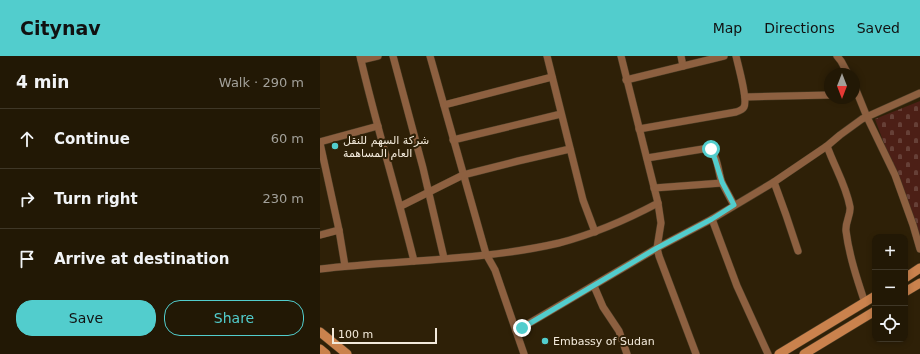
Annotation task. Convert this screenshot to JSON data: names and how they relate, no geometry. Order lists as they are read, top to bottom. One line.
{"places":["شركة السهم للنقل العام المساهمة","Embassy of Sudan"],"scale_bar":"100 m","north":"bottom","page":{"header":"Citynav","nav":["Map","Directions","Saved"],"heading":["4 min","Walk · 290 m"],"list":[["Continue","60 m"],["Turn right","230 m"],"Arrive at destination"],"map_buttons":["+","−"],"buttons":["Save","Share"],"scale":"100 m"}}
